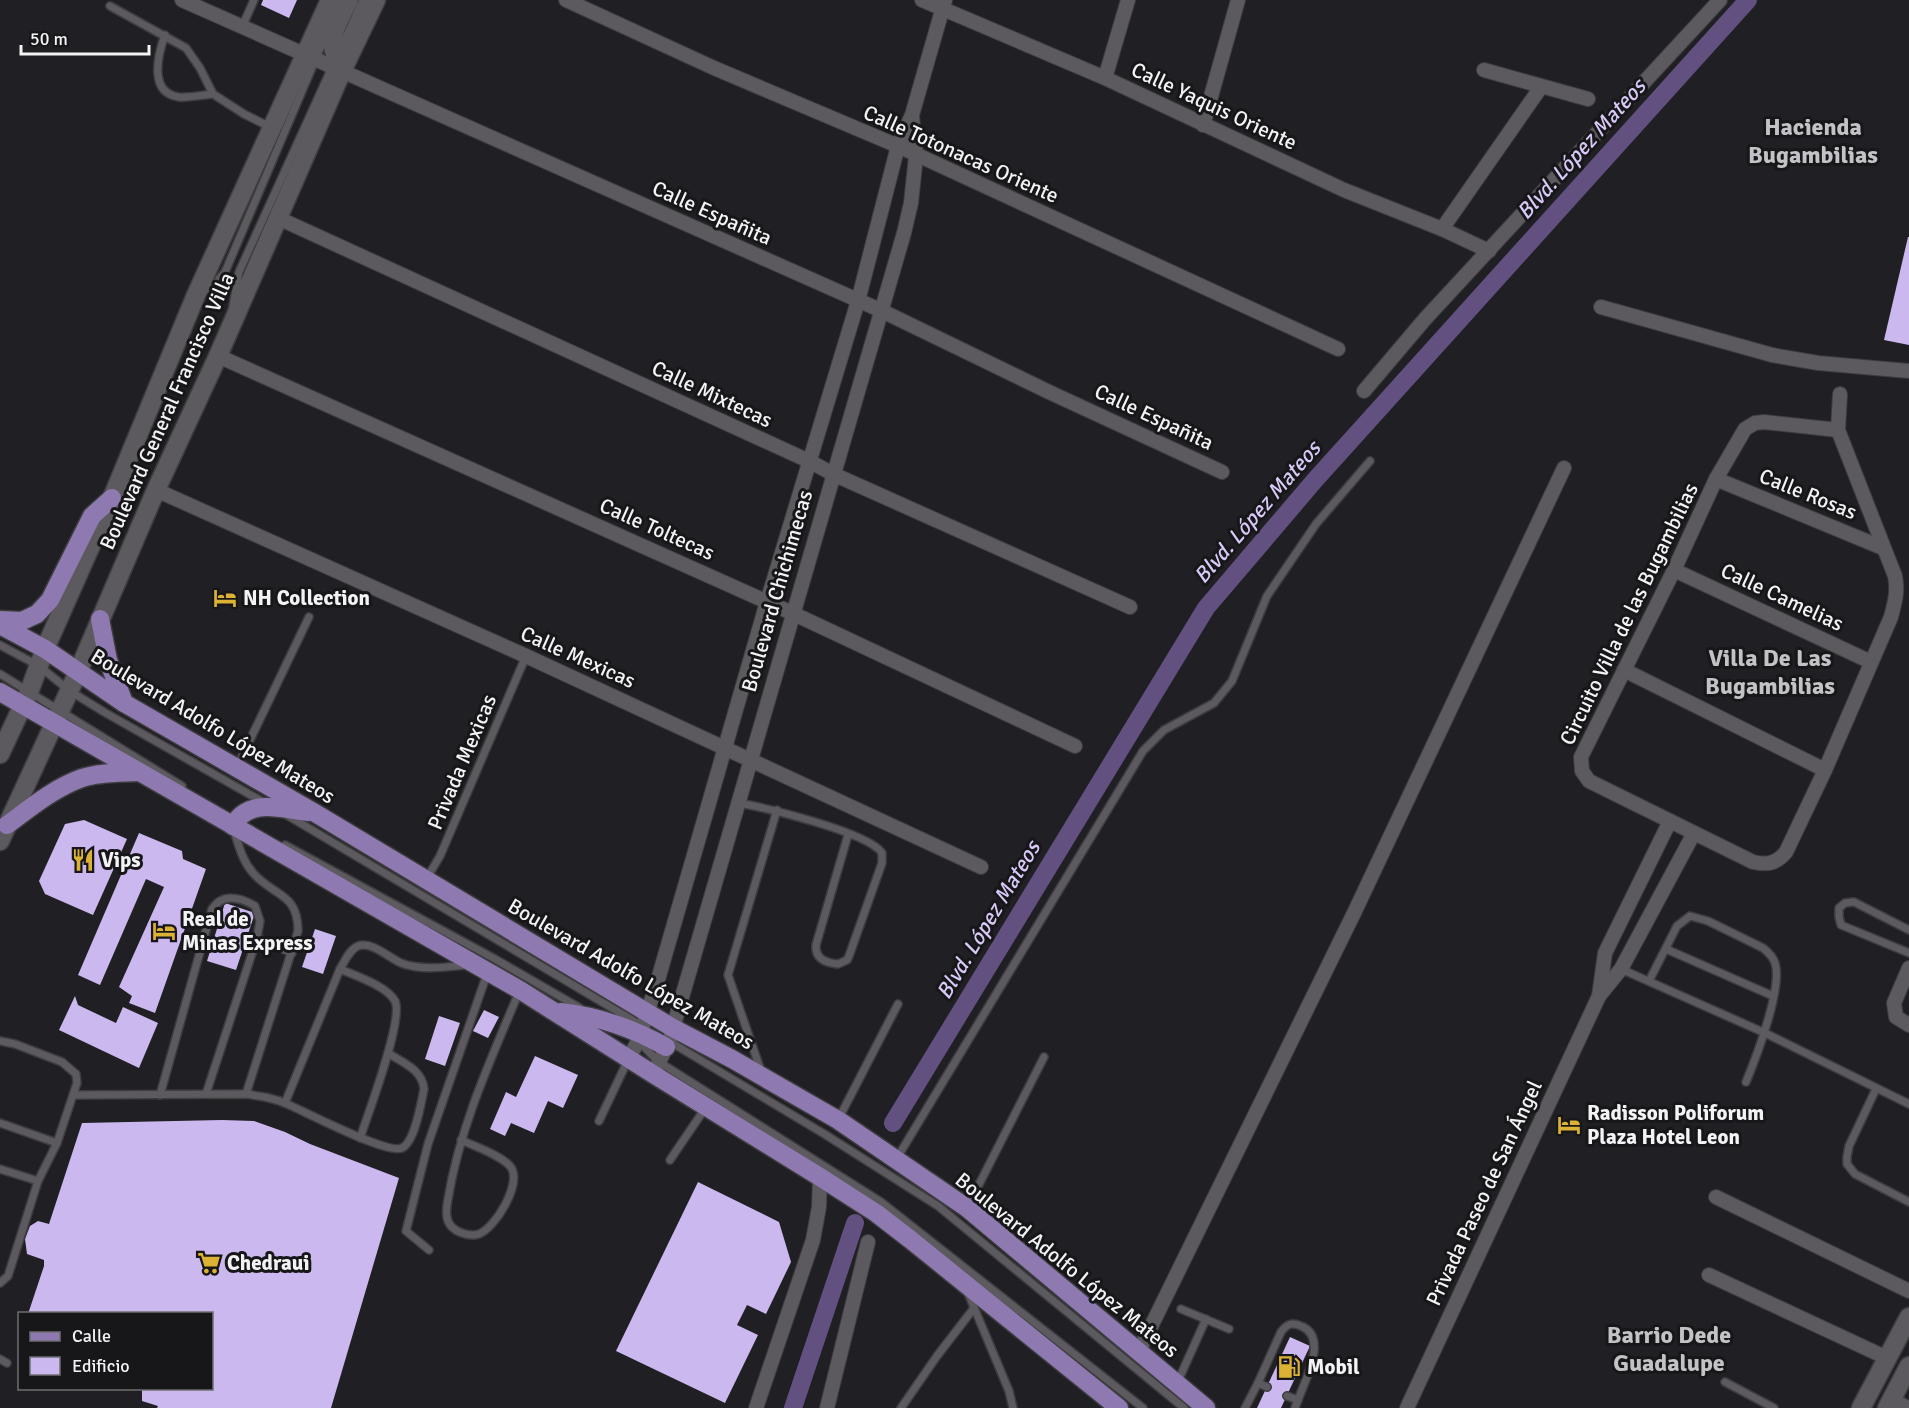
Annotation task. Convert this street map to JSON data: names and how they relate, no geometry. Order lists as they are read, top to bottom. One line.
{"streets":{"main road":["Boulevard General Francisco Villa","Boulevard Adolfo López Mateos"],"street":["Calle Yaquis Oriente","Calle Totonacas Oriente","Calle Españita","Calle Mixtecas","Calle Rosas","Calle Toltecas","Boulevard Chichimecas","Calle Camelias","Circuito Villa de las Bugambilias","Calle Mexicas","Privada Paseo de San Ángel"],"lane":["Privada Mexicas"]},"crossings":[["Calle Yaquis Oriente","Boulevard Chichimecas"],["Calle Totonacas Oriente","Boulevard Chichimecas"],["Calle Españita","Boulevard General Francisco Villa"],["Calle Españita","Boulevard Chichimecas"],["Calle Mixtecas","Boulevard General Francisco Villa"],["Calle Mixtecas","Boulevard Chichimecas"],["Boulevard General Francisco Villa","Calle Toltecas"],["Boulevard General Francisco Villa","Calle Mexicas"],["Boulevard General Francisco Villa","Boulevard Adolfo López Mateos"],["Calle Rosas","Circuito Villa de las Bugambilias"],["Calle Toltecas","Boulevard Chichimecas"],["Boulevard Chichimecas","Calle Mexicas"],["Boulevard Chichimecas","Boulevard Adolfo López Mateos"],["Calle Camelias","Circuito Villa de las Bugambilias"],["Circuito Villa de las Bugambilias","Privada Paseo de San Ángel"],["Calle Mexicas","Privada Mexicas"],["Boulevard Adolfo López Mateos","Privada Mexicas"]],"districts":["Hacienda Bugambilias","Villa De Las Bugambilias","Barrio Dede Guadalupe"],"water":["Blvd. López Mateos"],"places":{"hotel":["NH Collection","Real de Minas Express","Radisson Poliforum Plaza Hotel Leon"],"restaurant":["Vips"],"supermarket":["Chedraui"],"fuel station":["Mobil"]},"legend":["Calle","Edificio"],"scale_bar":"50 m"}
